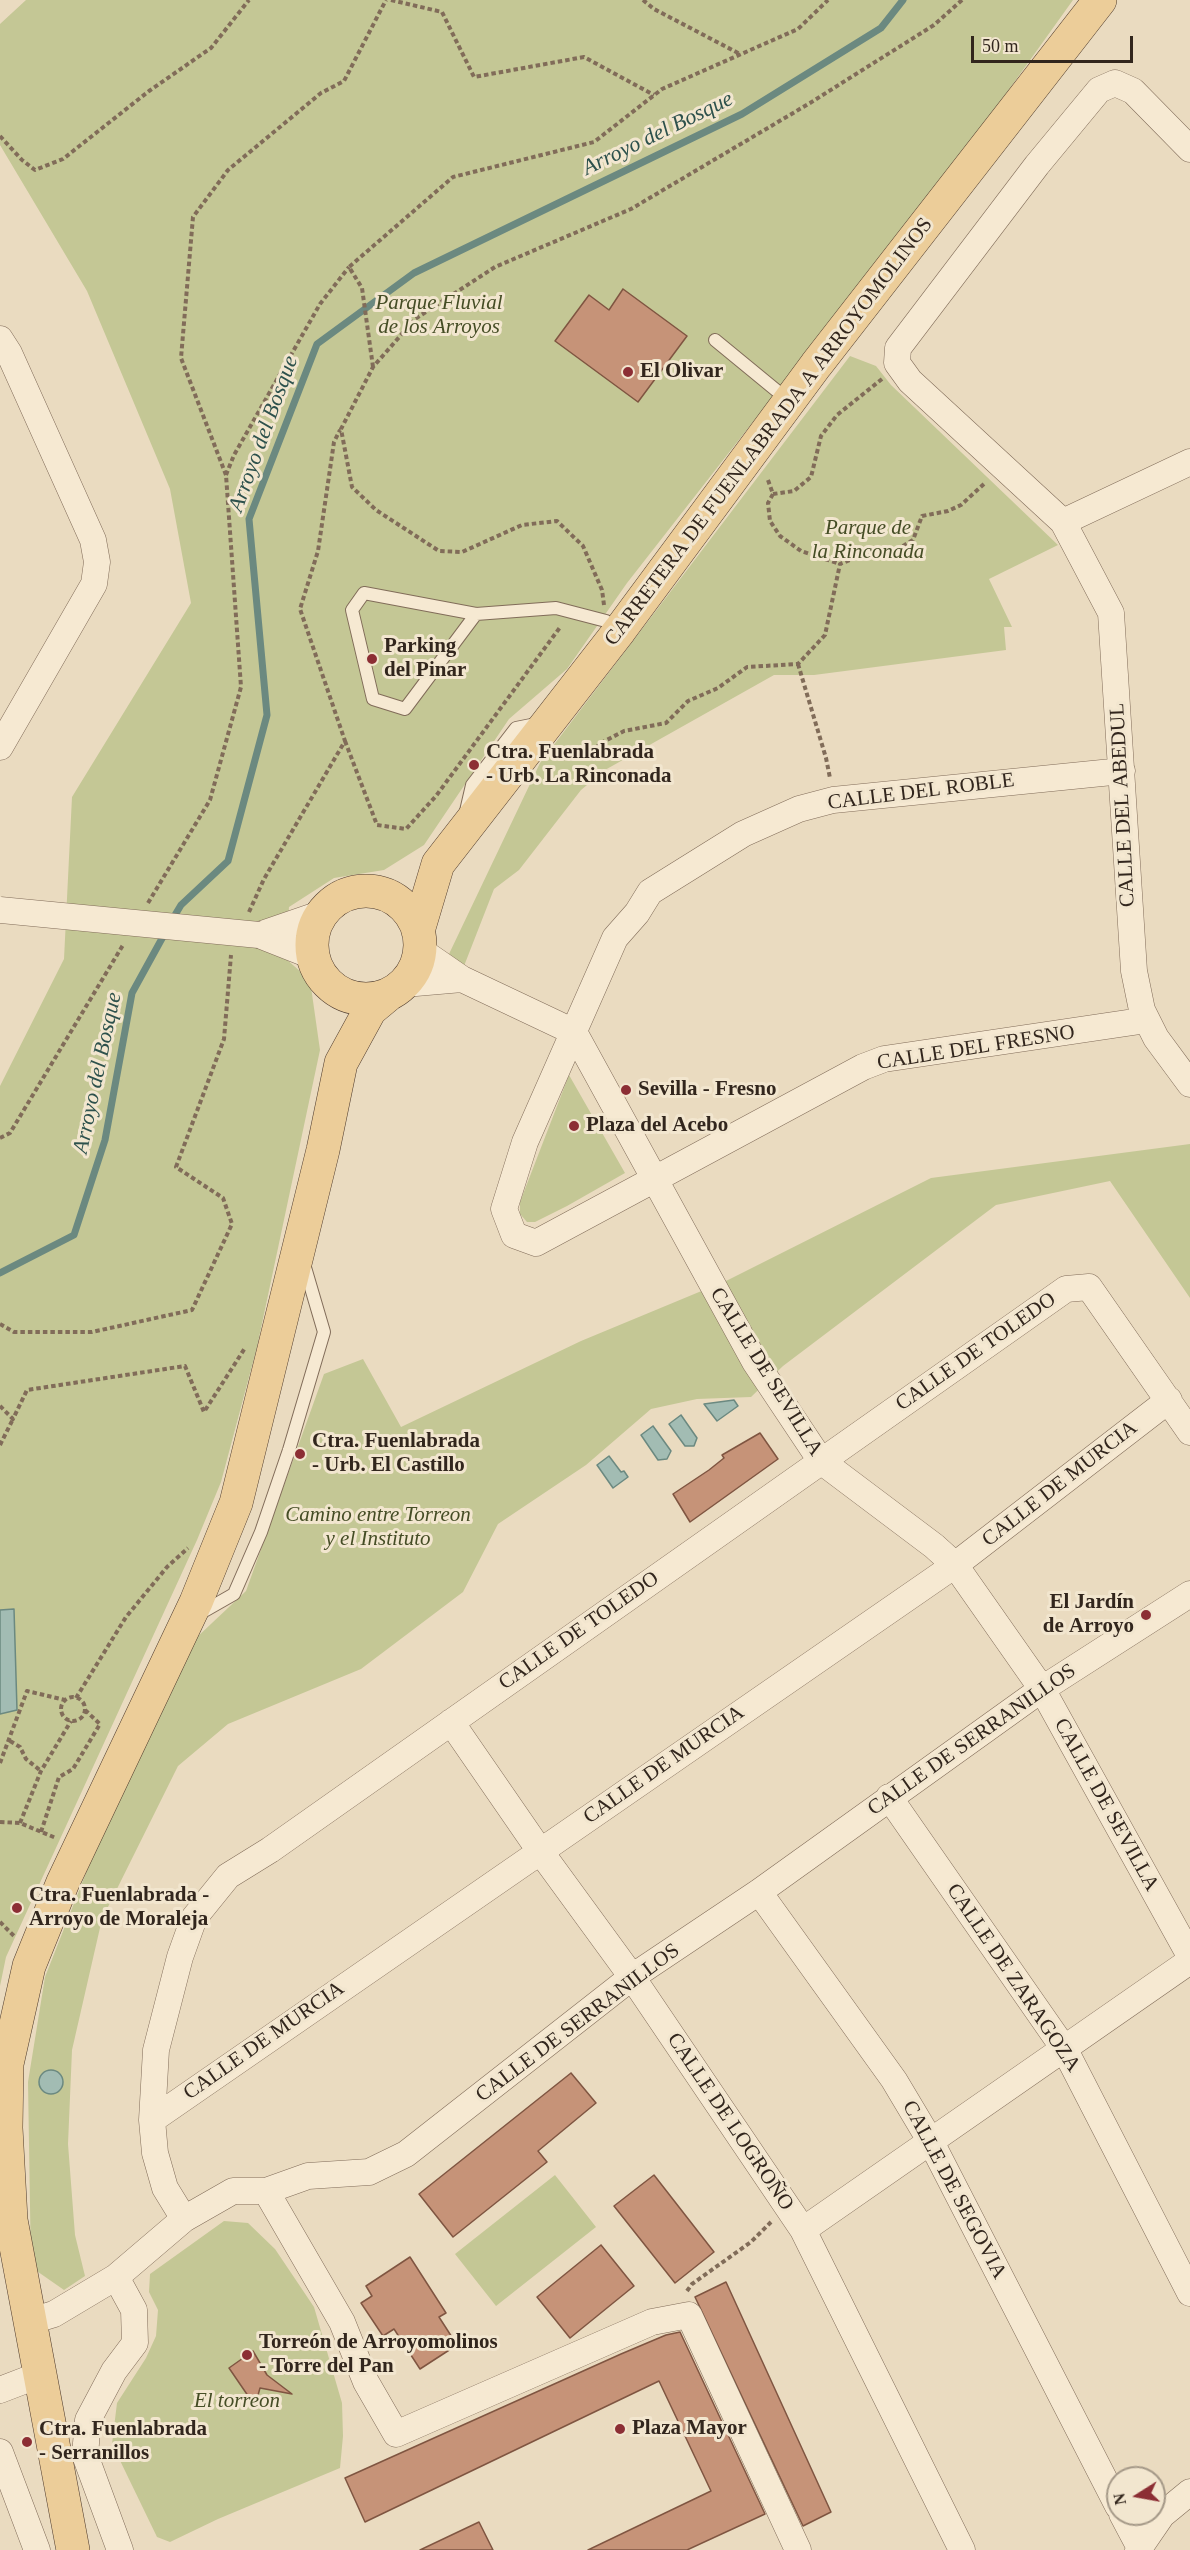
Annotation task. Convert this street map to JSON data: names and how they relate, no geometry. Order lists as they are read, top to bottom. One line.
{"streets":{"main road":["CARRETERA DE FUENLABRADA A ARROYOMOLINOS"],"street":["CALLE DEL ROBLE","CALLE DEL ABEDUL","CALLE DEL FRESNO","CALLE DE TOLEDO","CALLE DE SEVILLA","CALLE DE MURCIA","CALLE DE SERRANILLOS","CALLE DE ZARAGOZA","CALLE DE LOGROÑO","CALLE DE SEGOVIA"]},"crossings":[["CALLE DEL ROBLE","CALLE DEL ABEDUL"],["CALLE DEL ROBLE","CALLE DE SEVILLA"],["CALLE DEL ABEDUL","CALLE DEL FRESNO"],["CALLE DEL FRESNO","CALLE DE SEVILLA"],["CALLE DE TOLEDO","CALLE DE SEVILLA"],["CALLE DE TOLEDO","CALLE DE MURCIA"],["CALLE DE TOLEDO","CALLE DE SERRANILLOS"],["CALLE DE TOLEDO","CALLE DE LOGROÑO"],["CALLE DE SEVILLA","CALLE DE MURCIA"],["CALLE DE SEVILLA","CALLE DE SERRANILLOS"],["CALLE DE MURCIA","CALLE DE LOGROÑO"],["CALLE DE SERRANILLOS","CALLE DE ZARAGOZA"],["CALLE DE SERRANILLOS","CALLE DE LOGROÑO"],["CALLE DE SERRANILLOS","CALLE DE SEGOVIA"]],"water":["Arroyo del Bosque"],"parks":["Parque Fluvial de los Arroyos","Parque de la Rinconada","Camino entre Torreon y el Instituto","El torreon"],"places":["El Olivar","Parking del Pinar","Ctra. Fuenlabrada - Urb. La Rinconada","Sevilla - Fresno","Plaza del Acebo","Ctra. Fuenlabrada - Urb. El Castillo","El Jardín de Arroyo","Ctra. Fuenlabrada - Arroyo de Moraleja","Torreón de Arroyomolinos - Torre del Pan","Plaza Mayor","Ctra. Fuenlabrada - Serranillos"],"scale_bar":"50 m","north":"left"}
